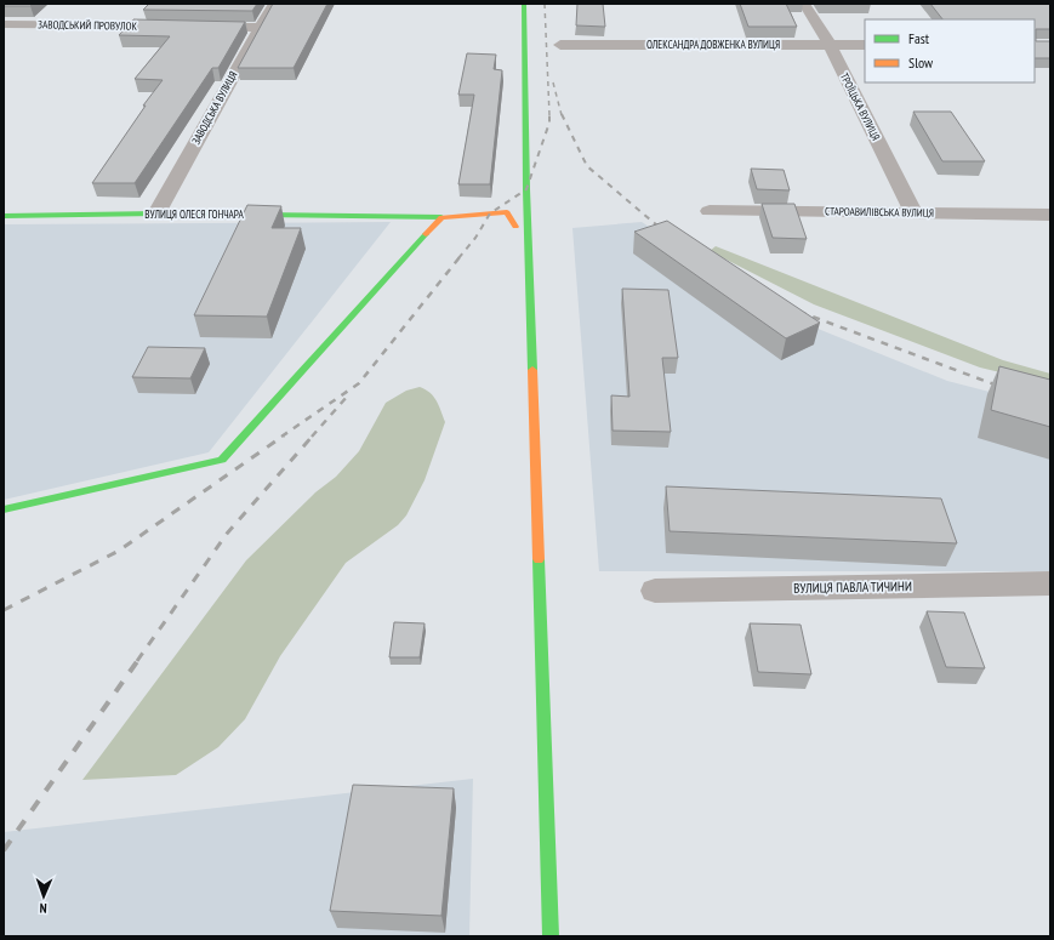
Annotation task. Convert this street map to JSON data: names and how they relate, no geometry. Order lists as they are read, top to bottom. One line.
{"streets":{"main road":["ВУЛИЦЯ ОЛЕСЯ ГОНЧАРА"],"street":["ЗАВОДСЬКИЙ ПРОВУЛОК","ОЛЕКСАНДРА ДОВЖЕНКА ВУЛИЦЯ","ТРОЇЦЬКА ВУЛИЦЯ","ЗАВОДСЬКА ВУЛИЦЯ","СТАРОАВИЛІВСЬКА ВУЛИЦЯ","ВУЛИЦЯ ПАВЛА ТИЧИНИ"]},"crossings":[["ОЛЕКСАНДРА ДОВЖЕНКА ВУЛИЦЯ","ТРОЇЦЬКА ВУЛИЦЯ"],["ТРОЇЦЬКА ВУЛИЦЯ","СТАРОАВИЛІВСЬКА ВУЛИЦЯ"],["ЗАВОДСЬКА ВУЛИЦЯ","ВУЛИЦЯ ОЛЕСЯ ГОНЧАРА"]],"legend":["Fast","Slow"],"north":"bottom"}
